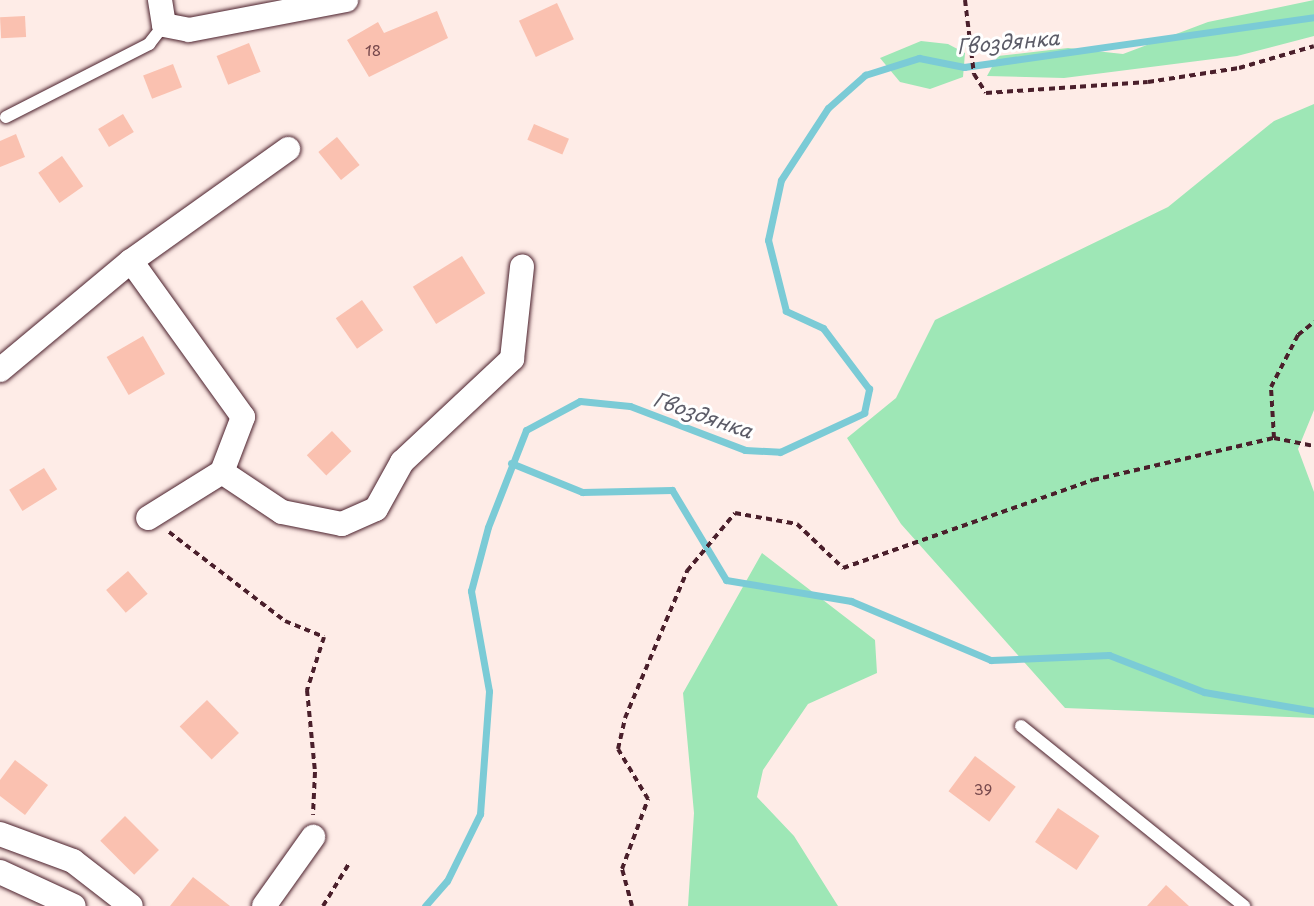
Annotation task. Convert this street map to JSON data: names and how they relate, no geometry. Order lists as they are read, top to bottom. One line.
{"water":["Гвоздянка"],"house_numbers":["18","39"]}
